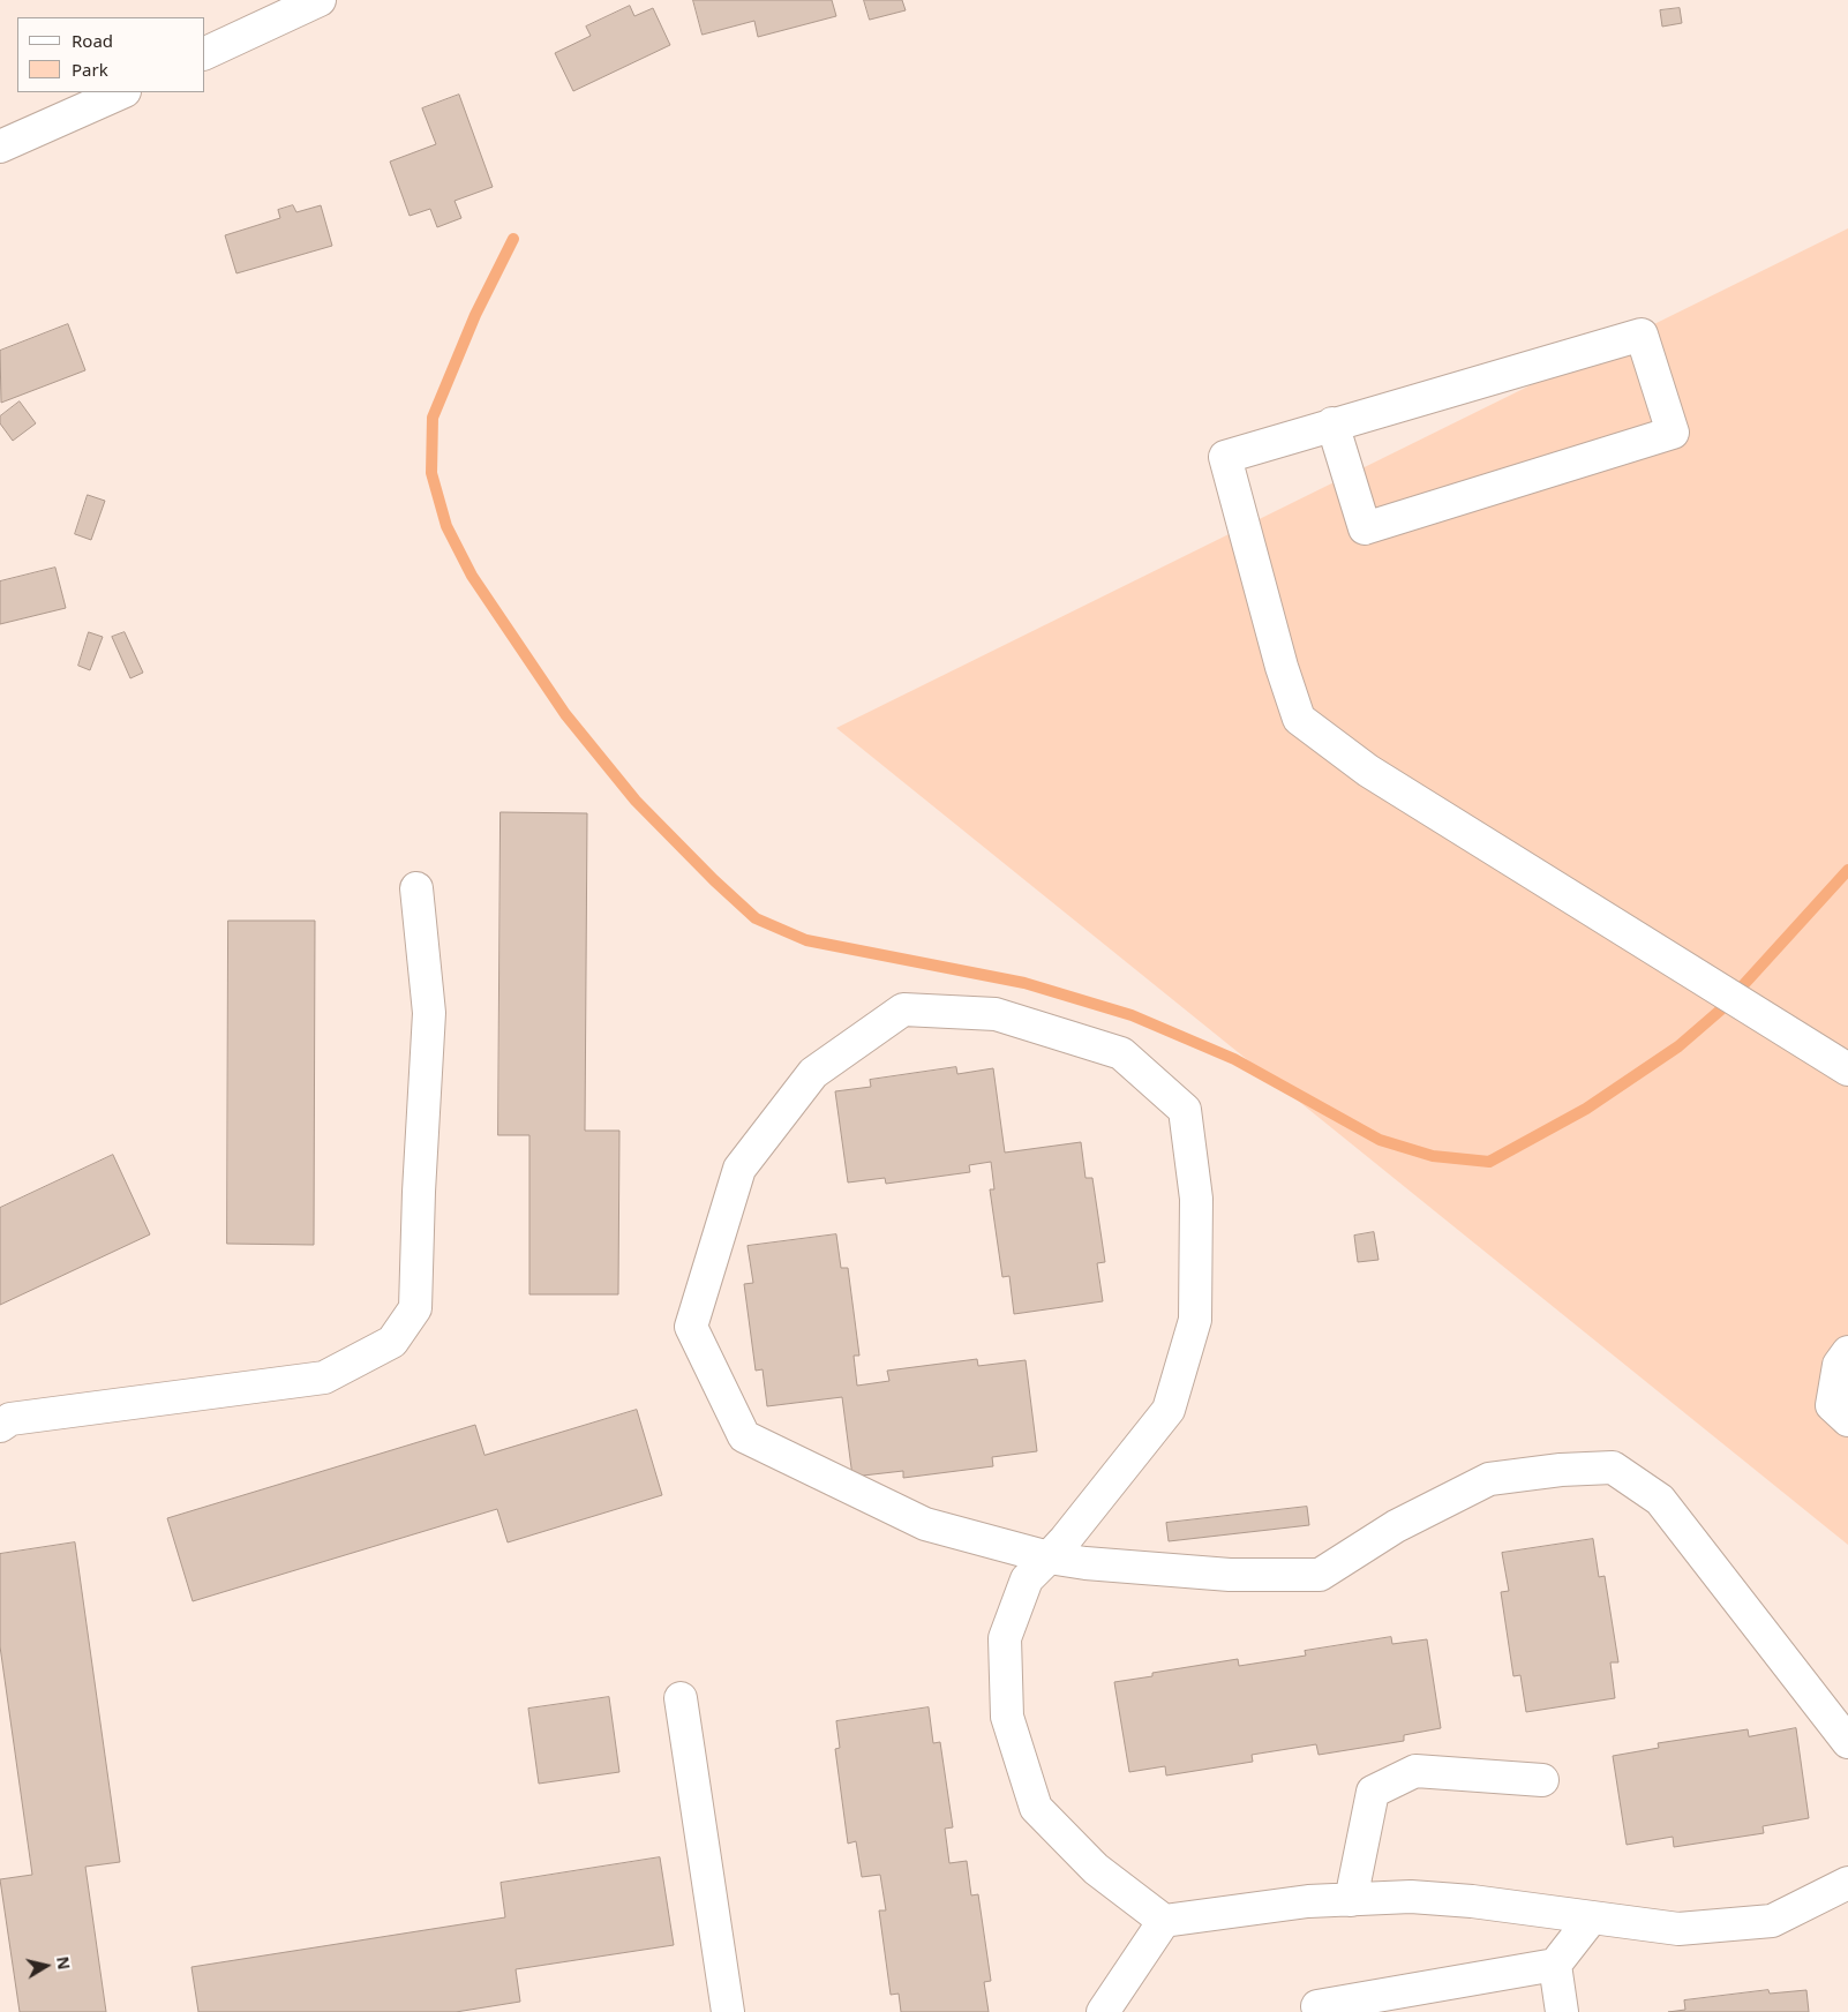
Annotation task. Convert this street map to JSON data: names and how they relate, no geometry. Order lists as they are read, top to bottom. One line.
{"legend":["Road","Park"],"north":"right"}
